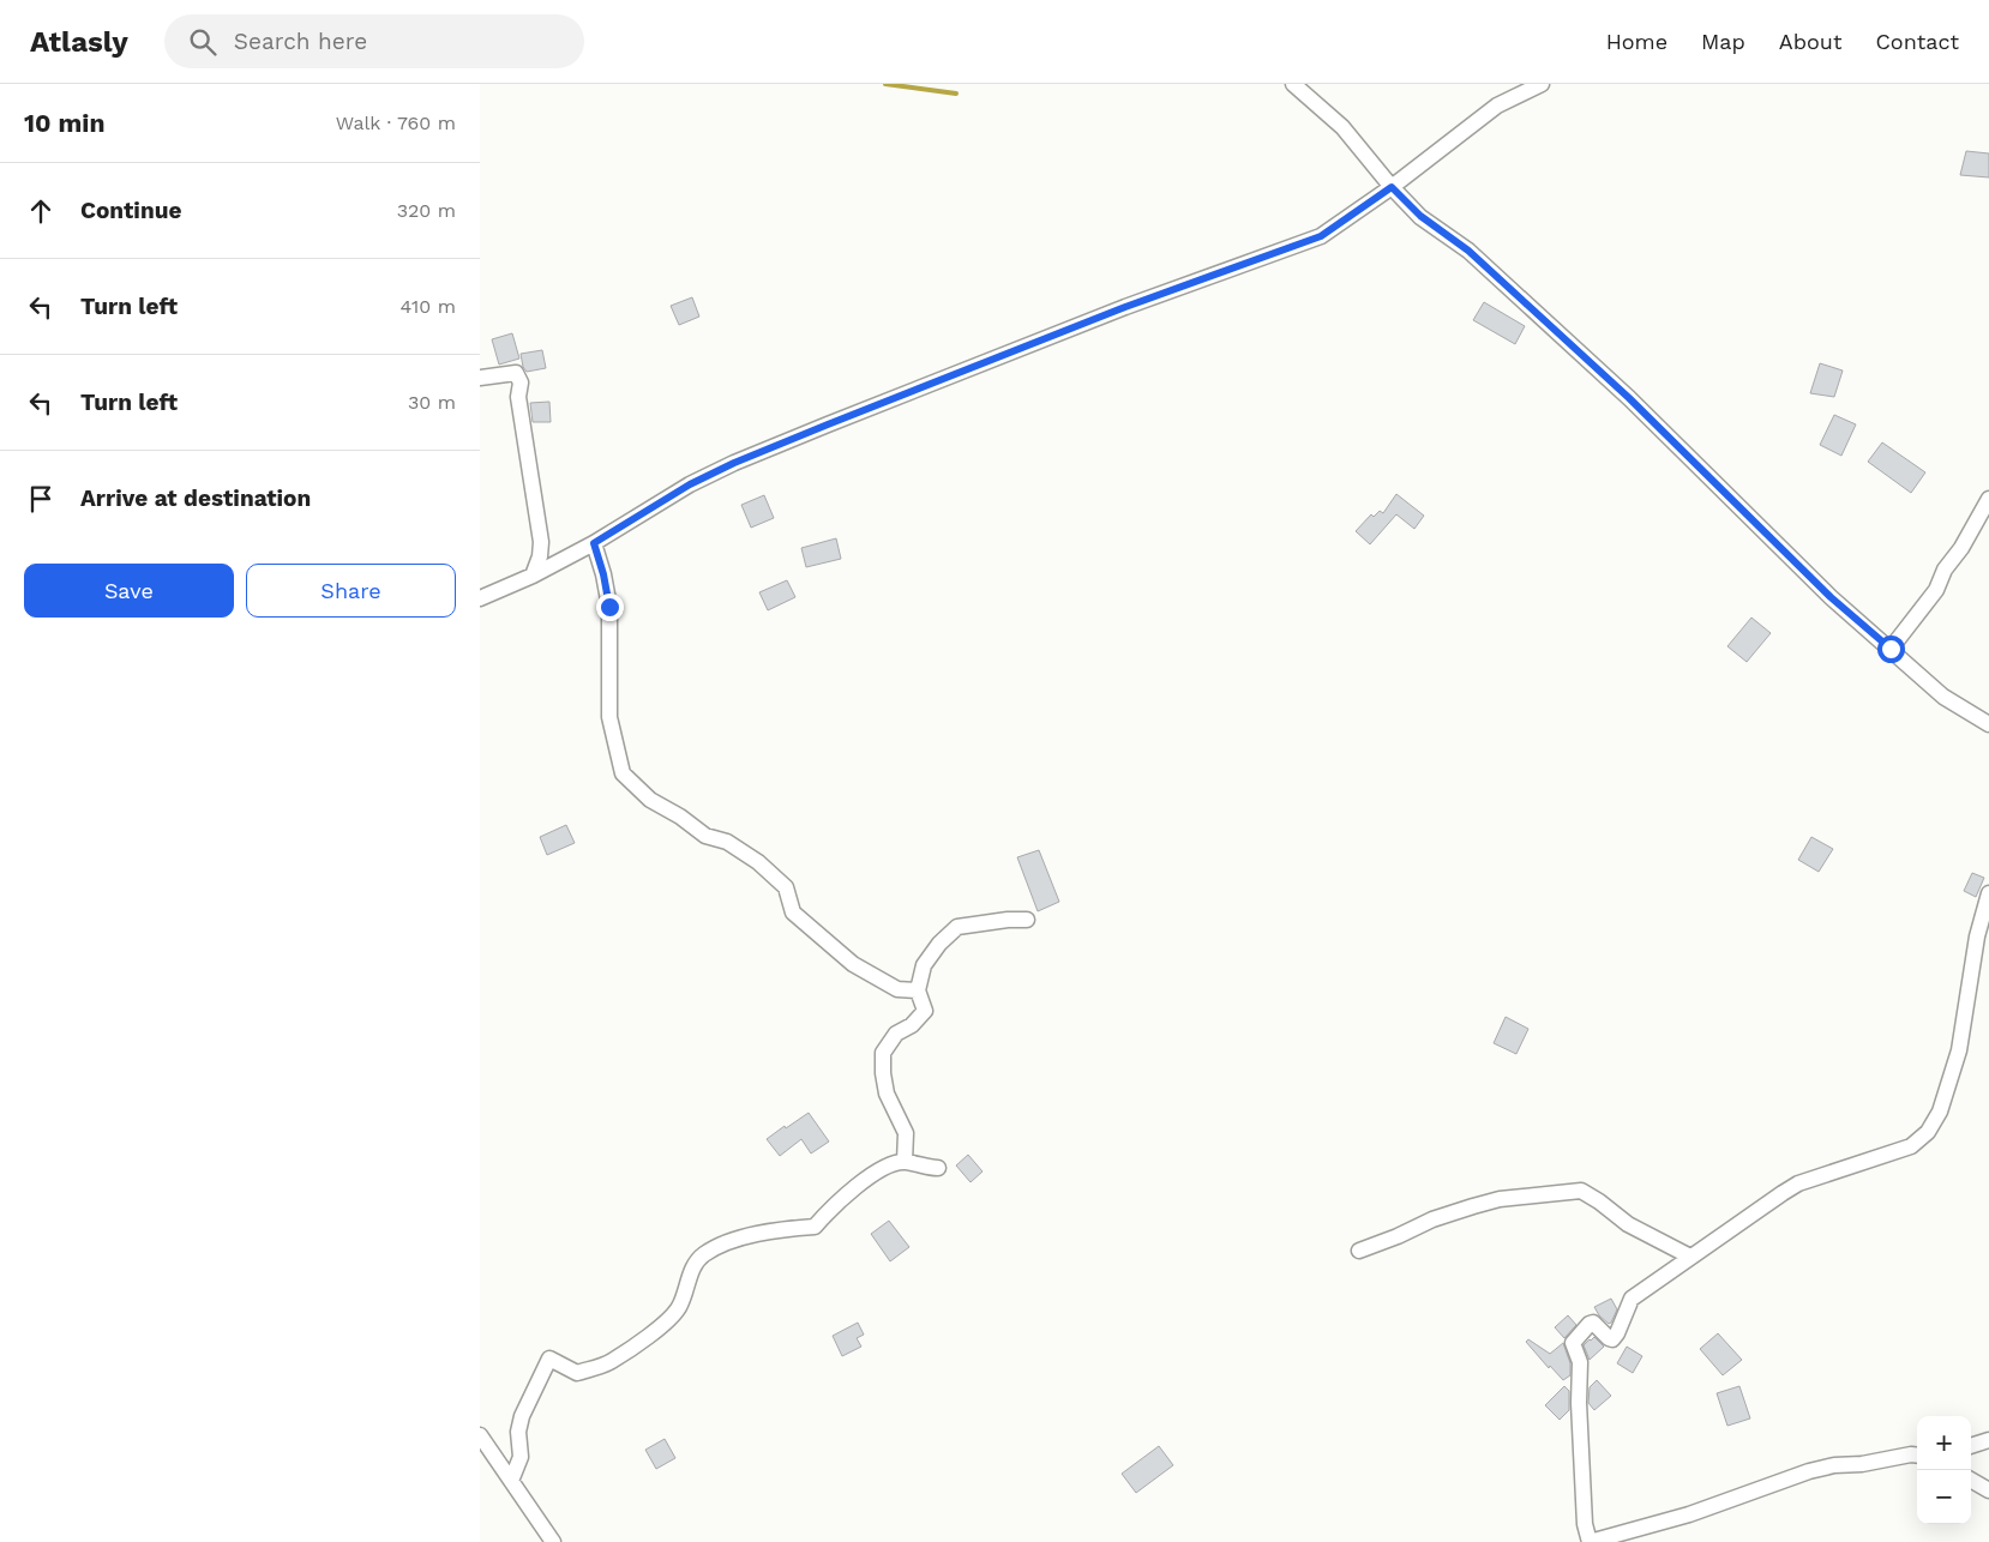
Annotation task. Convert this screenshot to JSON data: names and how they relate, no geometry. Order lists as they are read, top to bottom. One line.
{"page":{"header":"Atlasly","search":"Search here","nav":["Home","Map","About","Contact"],"heading":["10 min","Walk · 760 m"],"list":[["Continue","320 m"],["Turn left","410 m"],["Turn left","30 m"],"Arrive at destination"],"buttons":["Save","Share"],"map_buttons":["+","−"]}}
